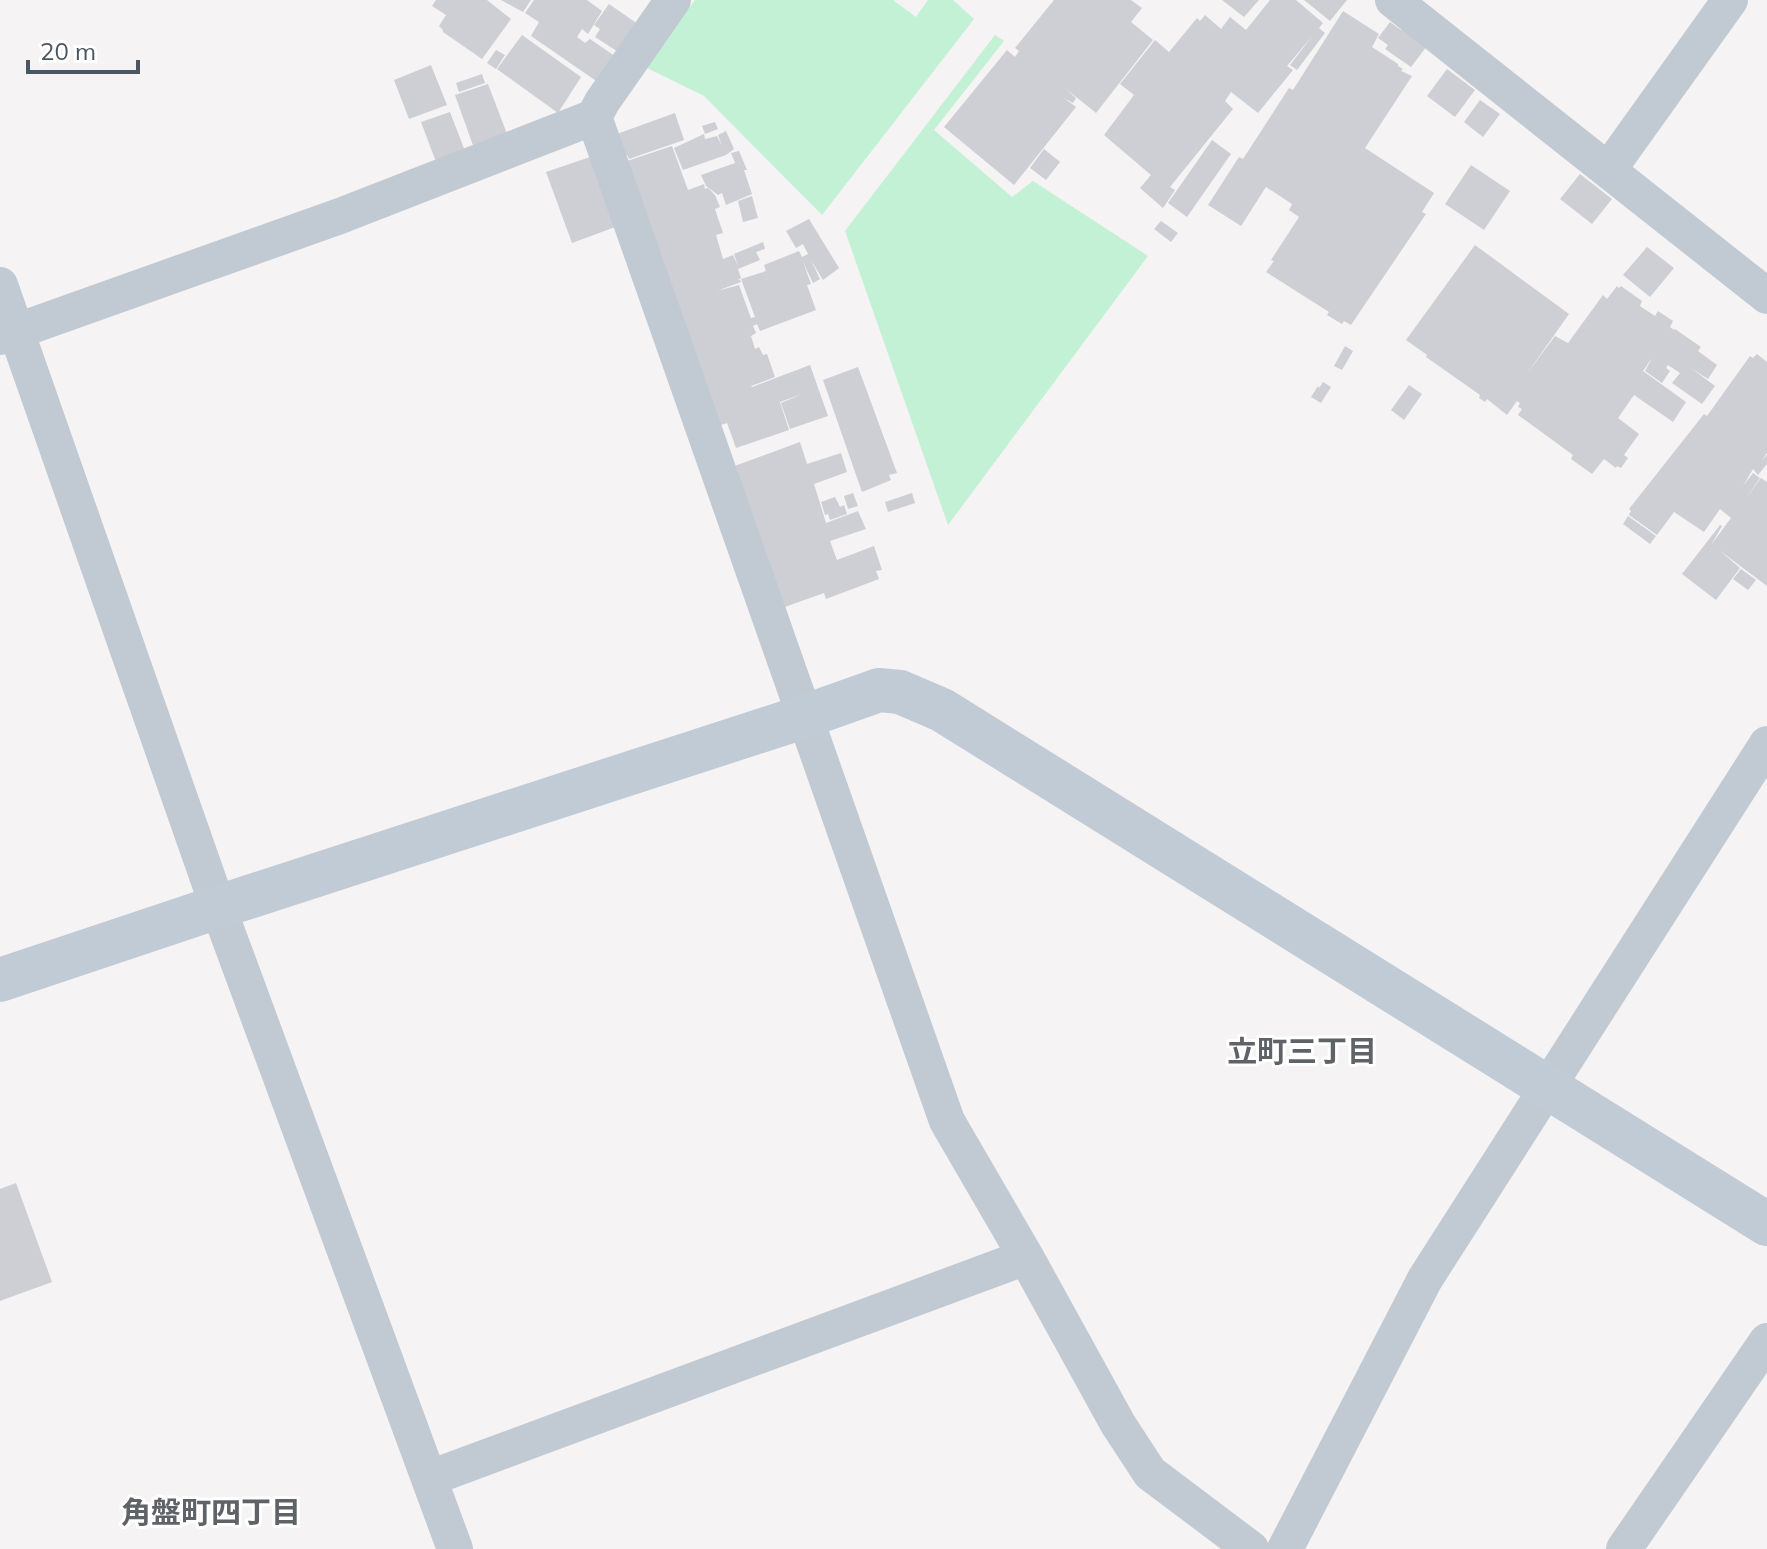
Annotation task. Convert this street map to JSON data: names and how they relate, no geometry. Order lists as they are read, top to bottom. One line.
{"districts":["立町三丁目","角盤町四丁目"],"scale_bar":"20 m"}
